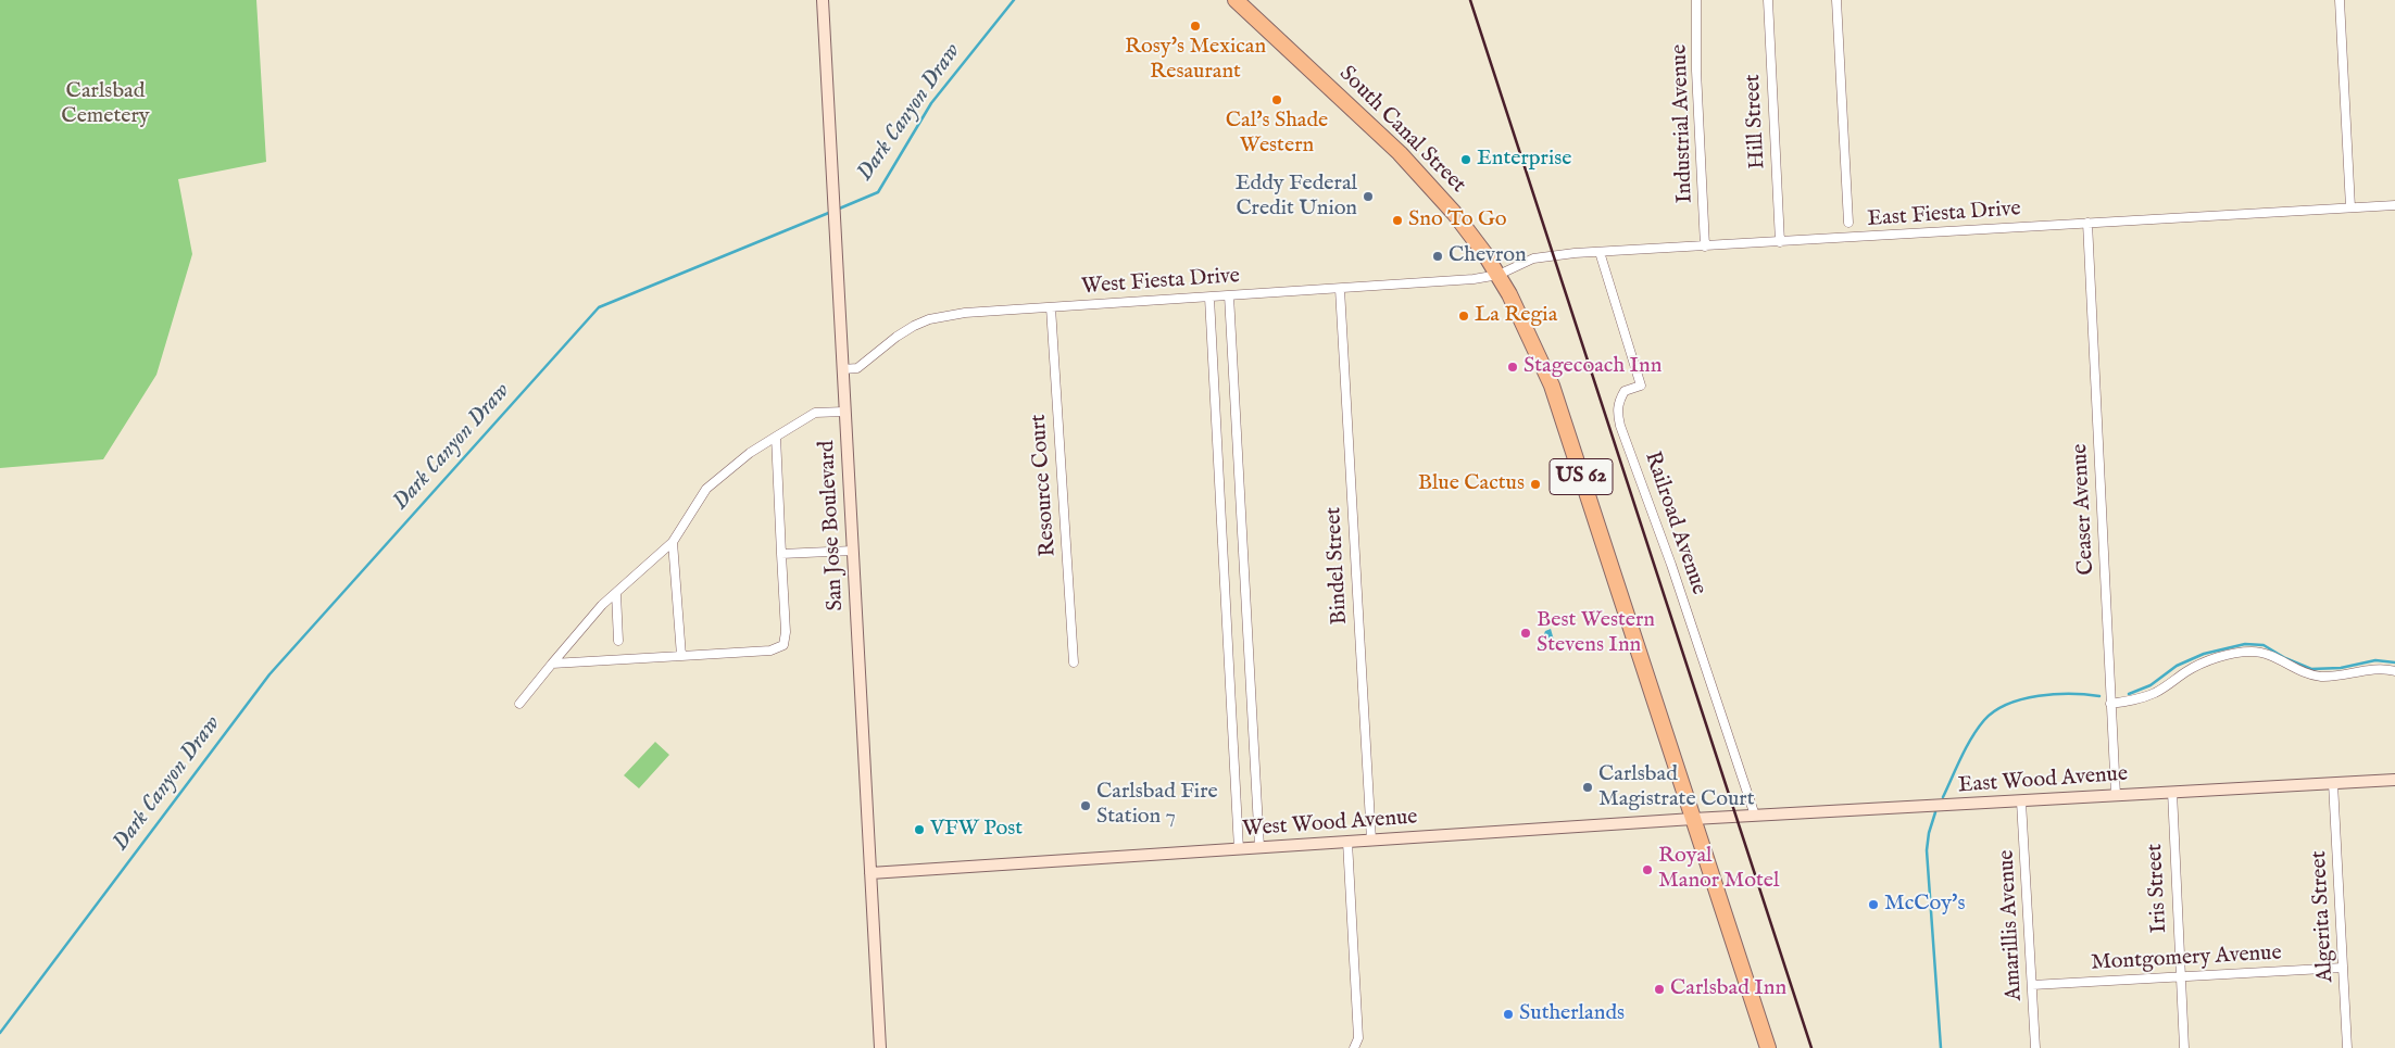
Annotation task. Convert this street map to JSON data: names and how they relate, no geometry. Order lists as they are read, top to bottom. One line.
{"streets":{"highway":["South Canal Street","US 62"],"street":["Hill Street","Industrial Avenue","East Fiesta Drive","West Fiesta Drive","Resource Court","Ceaser Avenue","Railroad Avenue","San Jose Boulevard","Bindel Street","East Wood Avenue","West Wood Avenue","Iris Street","Algerita Street","Amarillis Avenue","Montgomery Avenue"]},"crossings":[["Hill Street","East Fiesta Drive"],["Industrial Avenue","East Fiesta Drive"],["South Canal Street","East Fiesta Drive"],["South Canal Street","West Fiesta Drive"],["South Canal Street","East Wood Avenue"],["South Canal Street","West Wood Avenue"],["East Fiesta Drive","West Fiesta Drive"],["East Fiesta Drive","Ceaser Avenue"],["East Fiesta Drive","Railroad Avenue"],["West Fiesta Drive","Resource Court"],["West Fiesta Drive","San Jose Boulevard"],["West Fiesta Drive","Bindel Street"],["Ceaser Avenue","East Wood Avenue"],["Railroad Avenue","East Wood Avenue"],["San Jose Boulevard","West Wood Avenue"],["Bindel Street","West Wood Avenue"],["East Wood Avenue","West Wood Avenue"],["East Wood Avenue","Iris Street"],["East Wood Avenue","Algerita Street"],["East Wood Avenue","Amarillis Avenue"],["Iris Street","Montgomery Avenue"],["Algerita Street","Montgomery Avenue"],["Amarillis Avenue","Montgomery Avenue"]],"water":["Dark Canyon Draw"],"parks":["Carlsbad Cemetery"],"places":["Rosy's Mexican Resaurant","Cal's Shade Western","Enterprise","Eddy Federal Credit Union","Sno To Go","Chevron","La Regia","Stagecoach Inn","Blue Cactus","Best Western Stevens Inn","Carlsbad Magistrate Court","Carlsbad Fire Station 7","VFW Post","Royal Manor Motel","McCoy's","Carlsbad Inn","Sutherlands"]}
